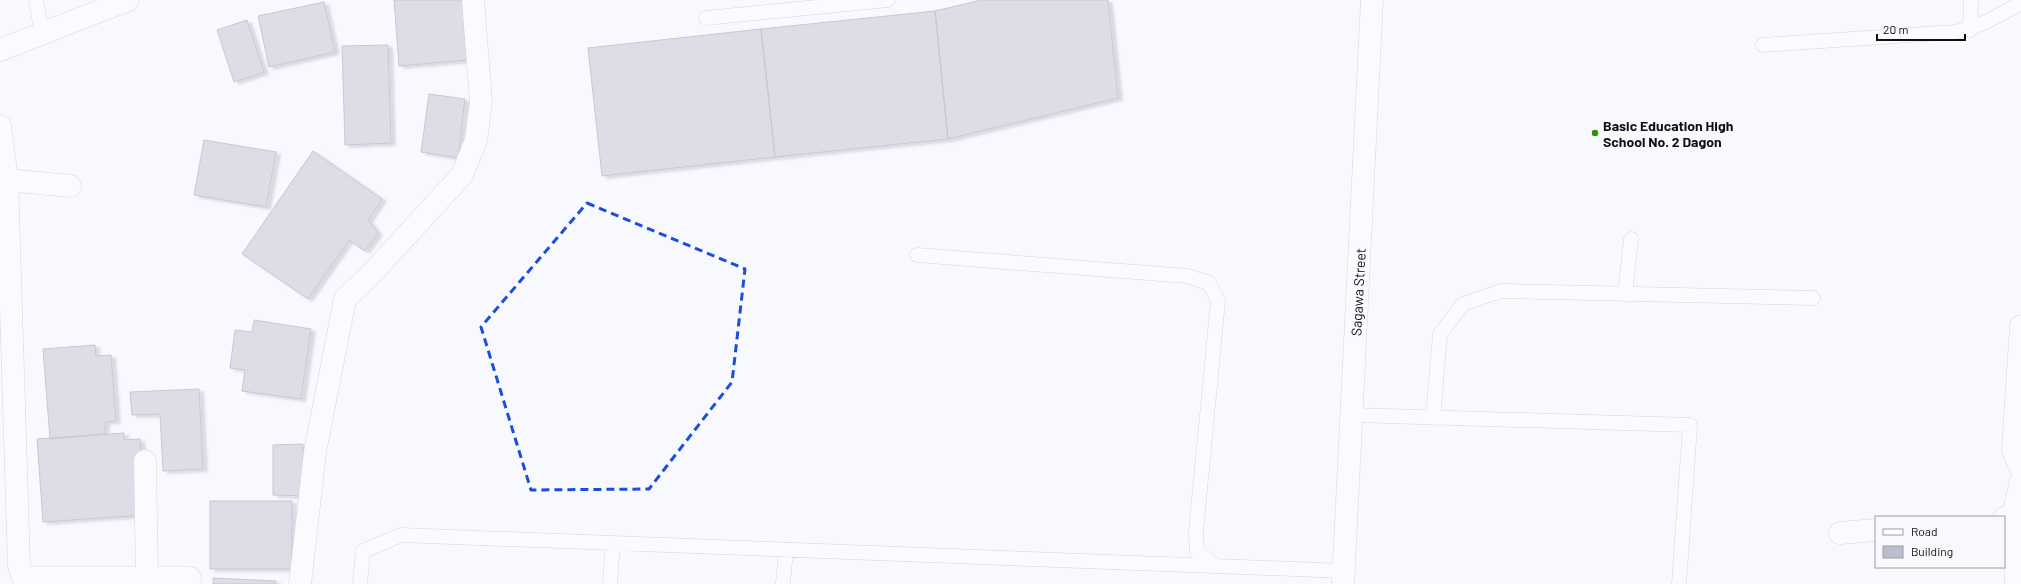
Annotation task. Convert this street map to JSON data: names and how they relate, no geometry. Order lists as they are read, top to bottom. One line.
{"streets":{"street":["Sagawa Street"]},"places":["Basic Education High School No. 2 Dagon"],"legend":["Road","Building"],"scale_bar":"20 m"}
